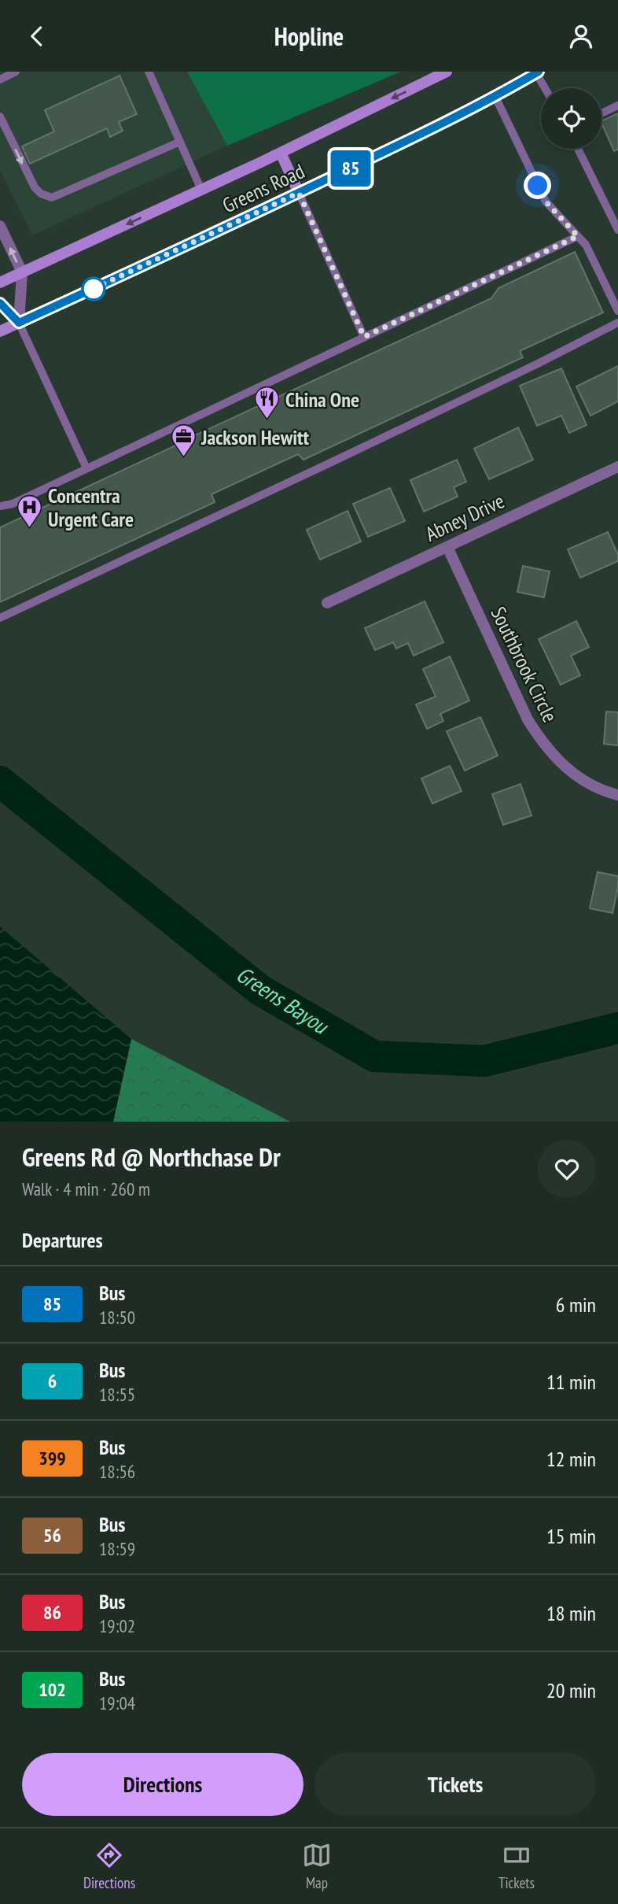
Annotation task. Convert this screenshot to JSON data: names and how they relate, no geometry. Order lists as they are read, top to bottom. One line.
{"streets":{"main road":["Greens Road"],"street":["Abney Drive","Southbrook Circle"]},"crossings":[["Abney Drive","Southbrook Circle"]],"water":["Greens Bayou"],"places":{"restaurant":["China One"],"office":["Jackson Hewitt"],"hospital":["Concentra Urgent Care"]},"lines":["bus line 85"],"page":{"header":"Hopline","on_map":"85","heading":[["Greens Rd @ Northchase Dr","Walk · 4 min · 260 m"],"Departures"],"list":[{"mark":"85","name":"Bus","note":"18:50","value":"6 min"},{"mark":"6","name":"Bus","note":"18:55","value":"11 min"},{"mark":"399","name":"Bus","note":"18:56","value":"12 min"},{"mark":"56","name":"Bus","note":"18:59","value":"15 min"},{"mark":"86","name":"Bus","note":"19:02","value":"18 min"},{"mark":"102","name":"Bus","note":"19:04","value":"20 min"}],"buttons":["Directions","Tickets"],"tabs":["Directions","Map","Tickets"]}}
